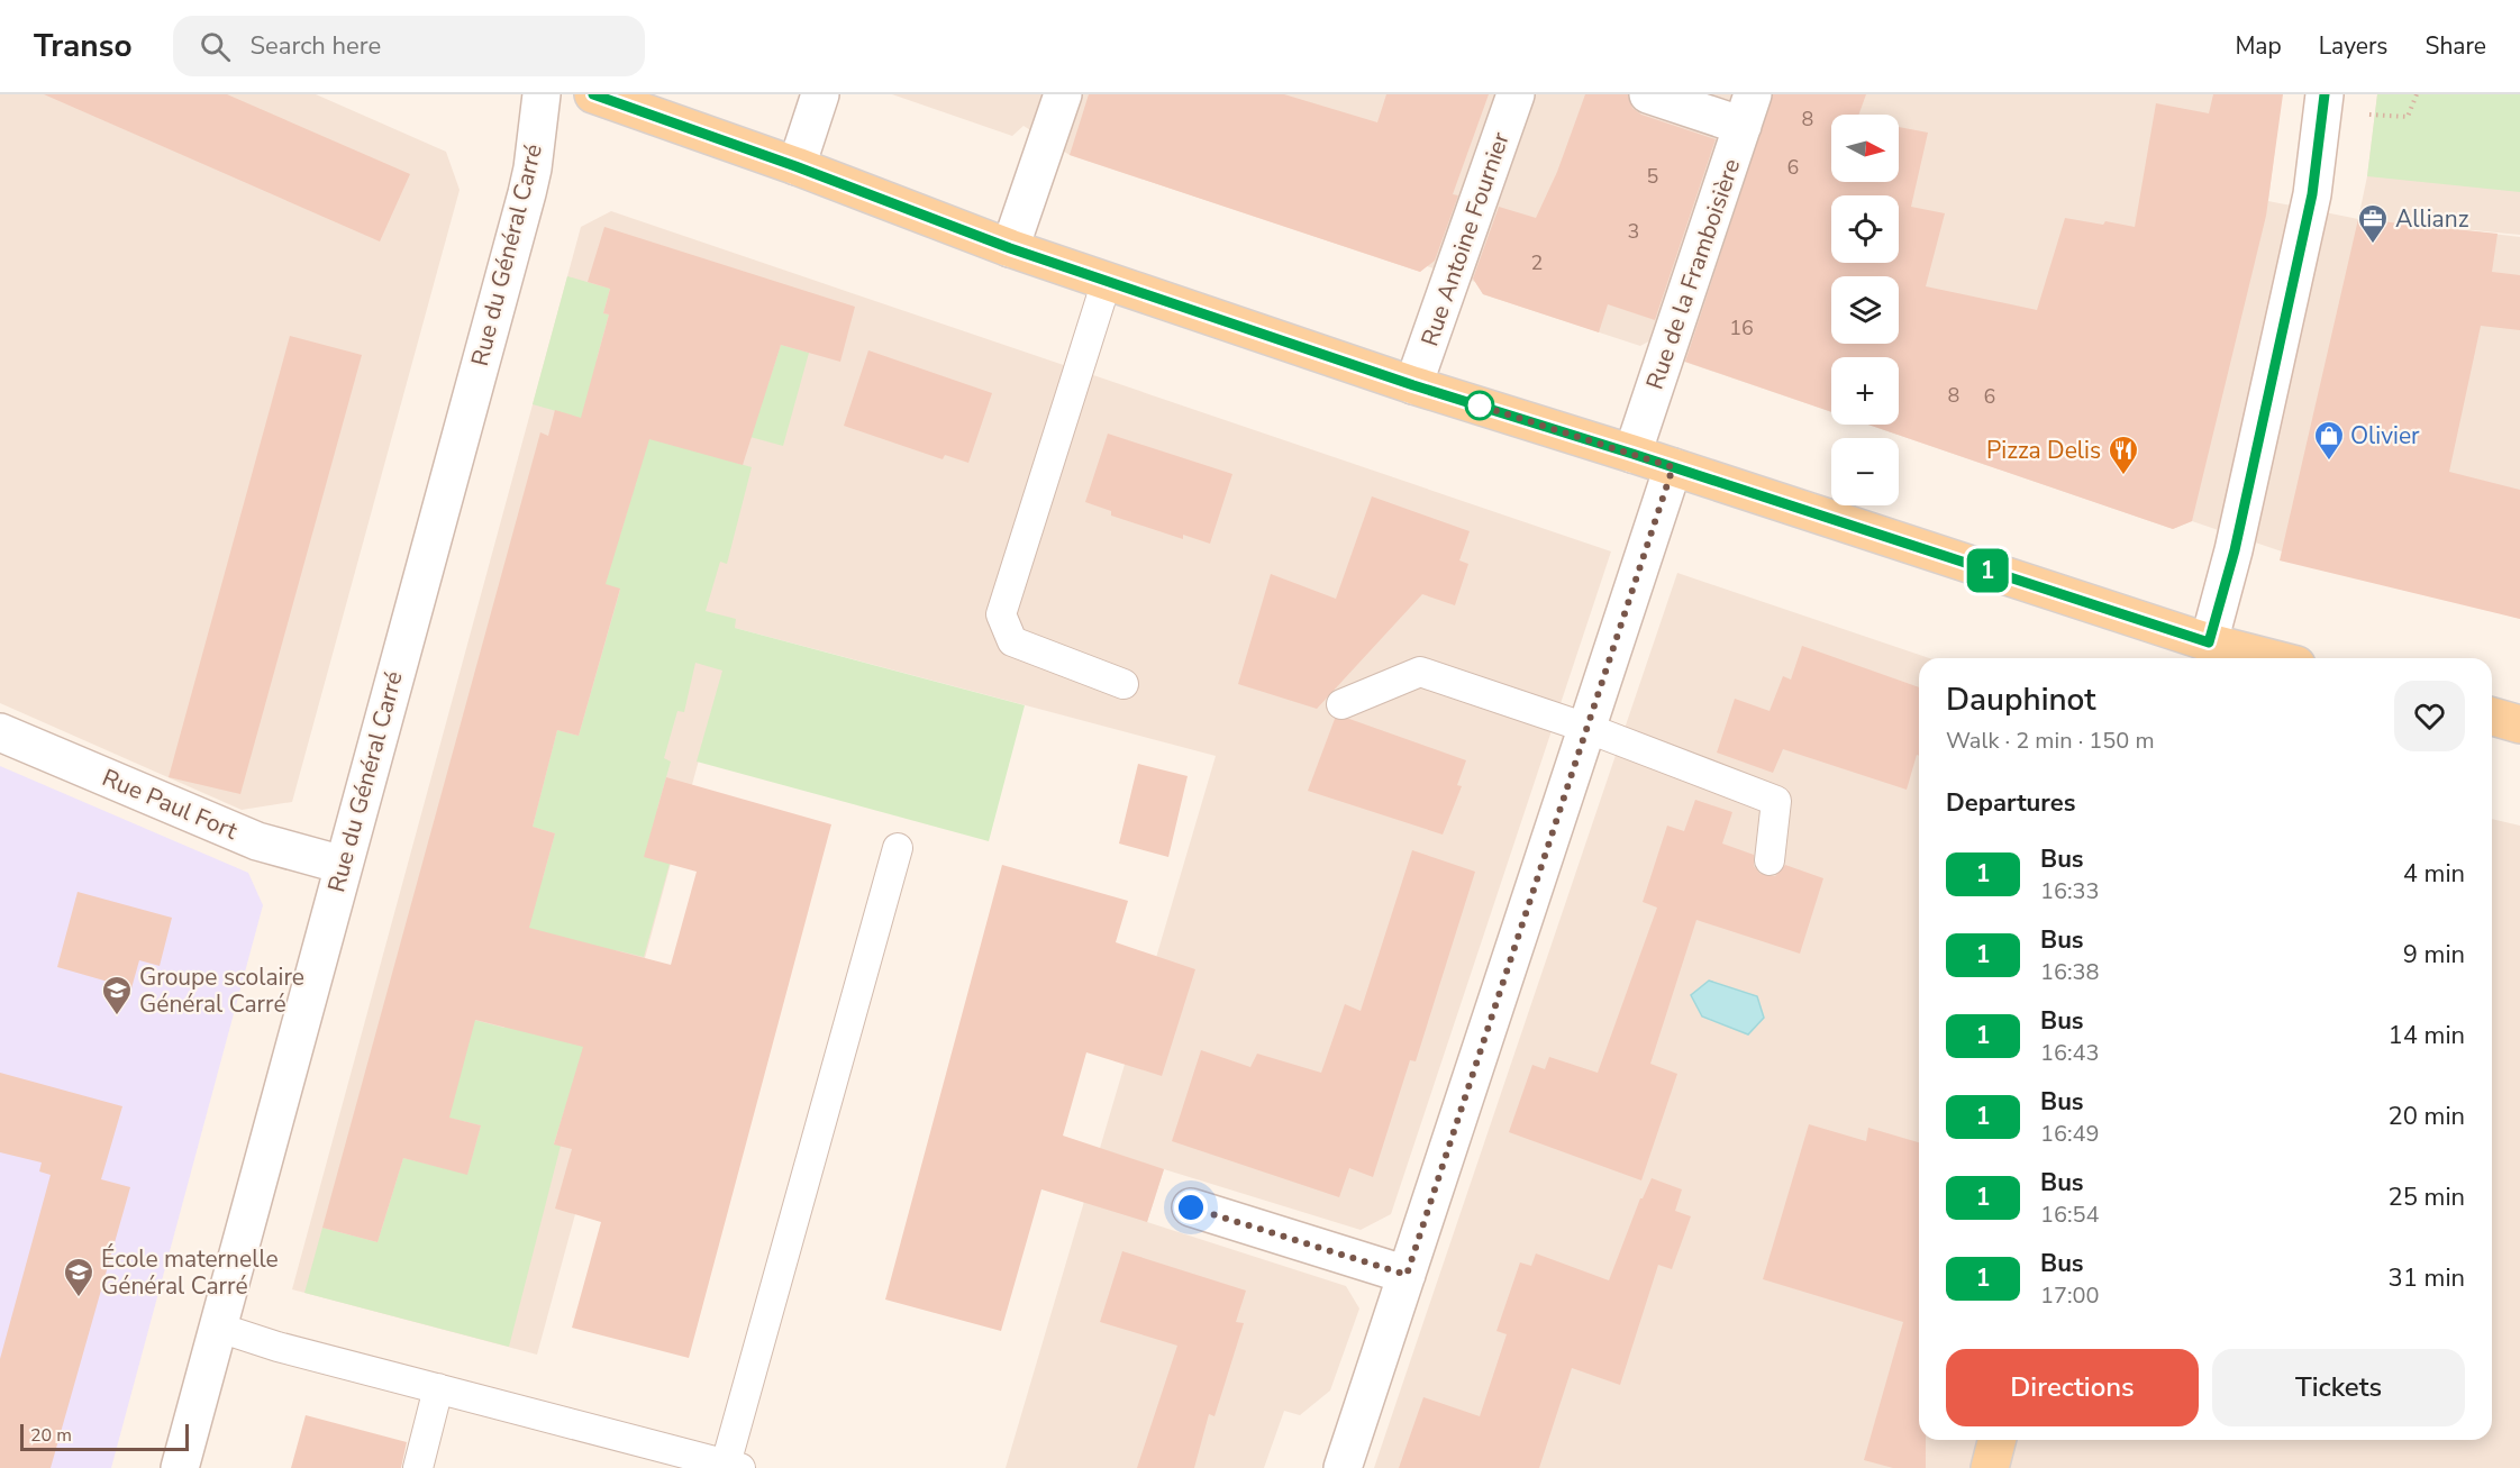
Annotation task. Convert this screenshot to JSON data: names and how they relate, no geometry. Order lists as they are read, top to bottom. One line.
{"streets":{"street":["Rue Antoine Fournier","Rue du Général Carré","Rue de la Framboisière","Rue Paul Fort"]},"crossings":[["Rue du Général Carré","Rue Paul Fort"]],"places":{"office":["Allianz"],"shop":["Olivier"],"restaurant":["Pizza Delis"],"school or university":["Groupe scolaire Général Carré","École maternelle Général Carré"]},"lines":["bus line 1"],"house_numbers":["8","6","5","3","2","16","8","6"],"scale_bar":"20 m","north":"right","page":{"header":"Transo","search":"Search here","nav":["Map","Layers","Share"],"on_map":"1","map_buttons":["+","−"],"heading":[["Dauphinot","Walk · 2 min · 150 m"],"Departures"],"list":[{"mark":"1","name":"Bus","note":"16:33","value":"4 min"},{"mark":"1","name":"Bus","note":"16:38","value":"9 min"},{"mark":"1","name":"Bus","note":"16:43","value":"14 min"},{"mark":"1","name":"Bus","note":"16:49","value":"20 min"},{"mark":"1","name":"Bus","note":"16:54","value":"25 min"},{"mark":"1","name":"Bus","note":"17:00","value":"31 min"}],"buttons":["Directions","Tickets"],"scale":"20 m"}}
